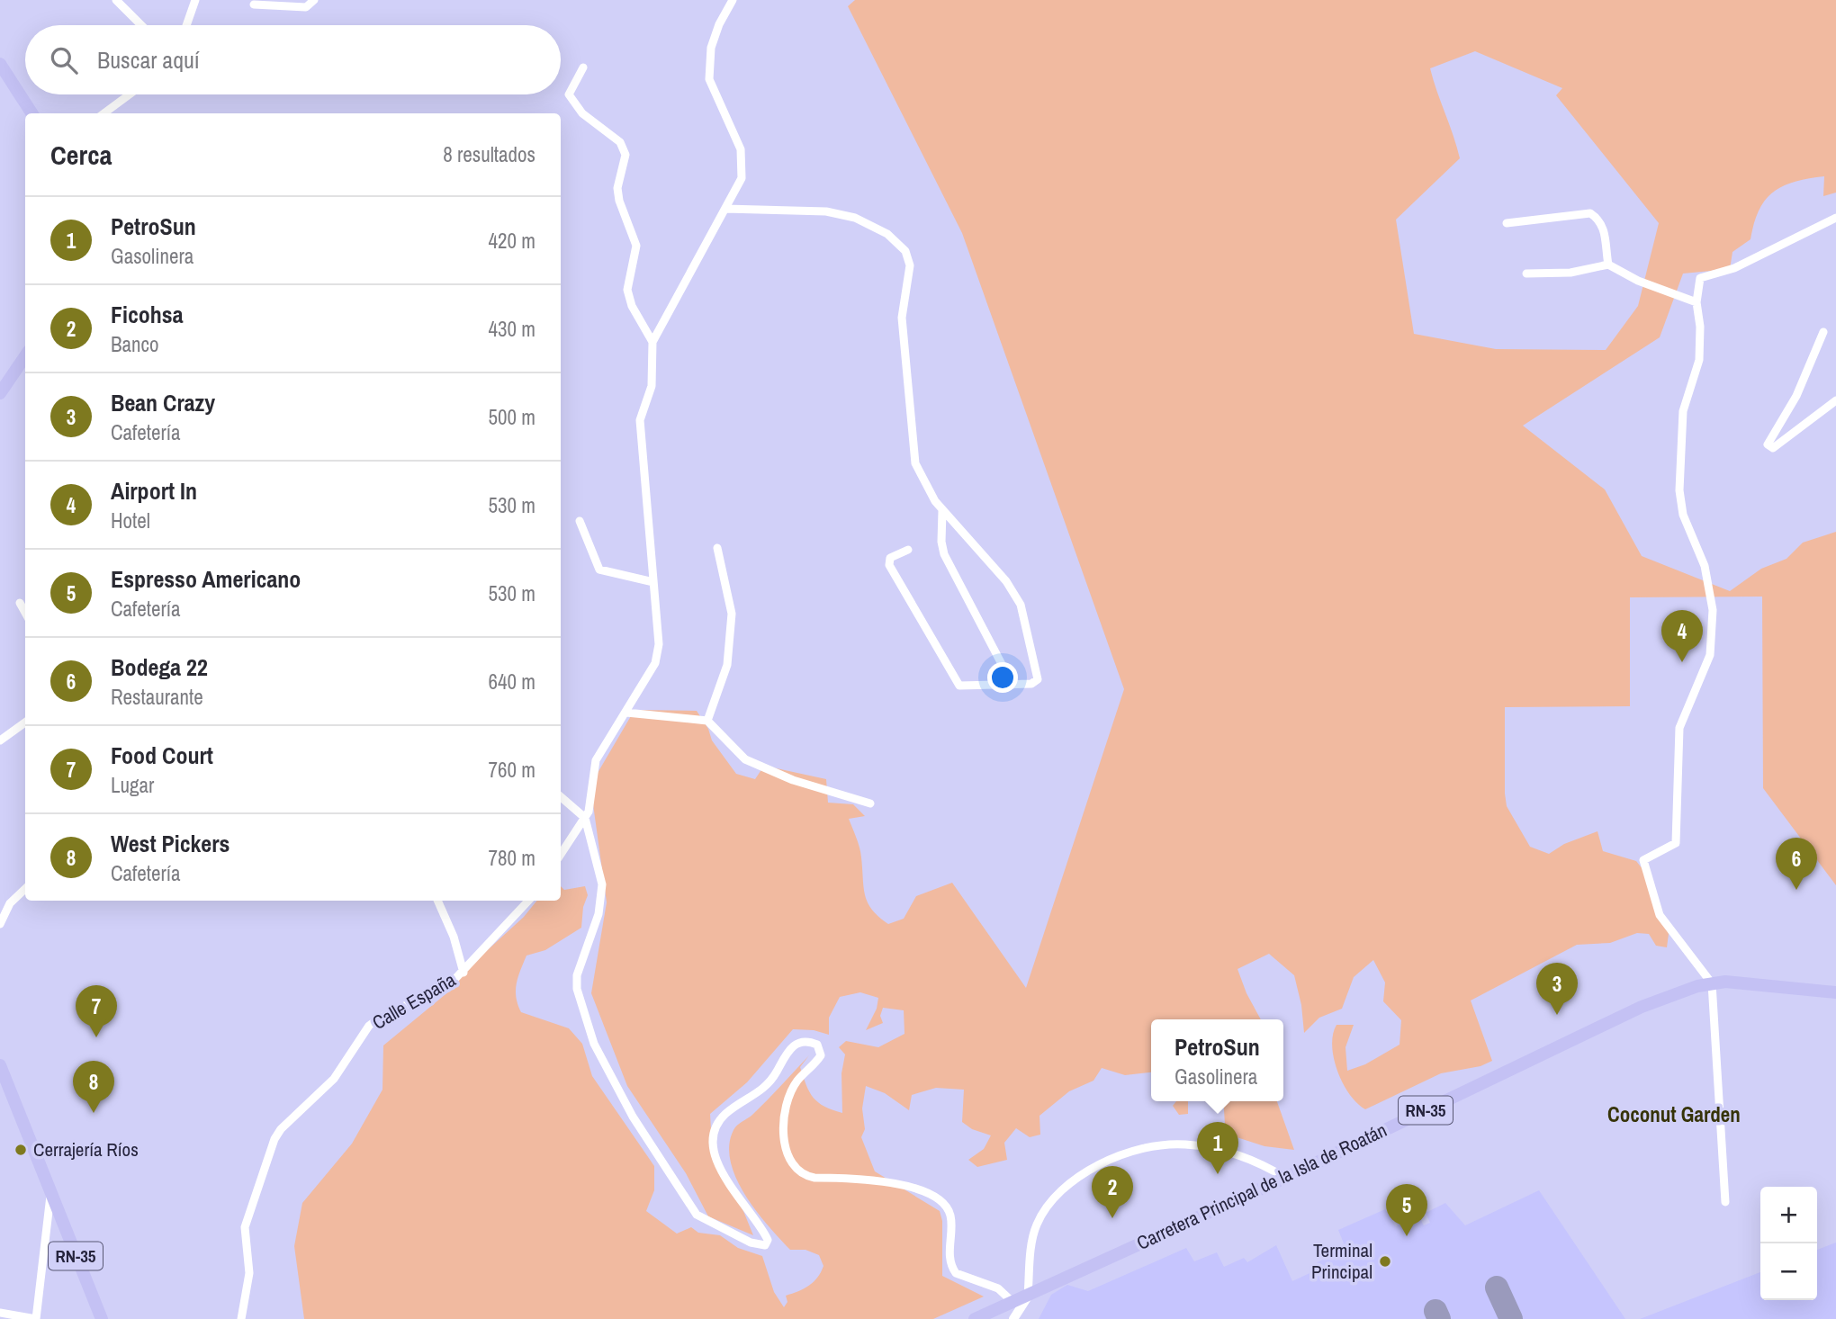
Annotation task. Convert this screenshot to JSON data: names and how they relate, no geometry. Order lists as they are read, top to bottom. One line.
{"streets":{"main road":["RN-35","Carretera Principal de la Isla de Roatán"],"street":["Calle España"]},"districts":["Coconut Garden"],"places":["Cerrajería Ríos","Terminal Principal"],"page":{"search":"Buscar aquí","heading":["Cerca","8 resultados"],"list":[{"mark":"1","name":"PetroSun","note":"Gasolinera","value":"420 m"},{"mark":"2","name":"Ficohsa","note":"Banco","value":"430 m"},{"mark":"3","name":"Bean Crazy","note":"Cafetería","value":"500 m"},{"mark":"4","name":"Airport In","note":"Hotel","value":"530 m"},{"mark":"5","name":"Espresso Americano","note":"Cafetería","value":"530 m"},{"mark":"6","name":"Bodega 22","note":"Restaurante","value":"640 m"},{"mark":"7","name":"Food Court","note":"Lugar","value":"760 m"},{"mark":"8","name":"West Pickers","note":"Cafetería","value":"780 m"}],"pins":["4","6","3","7","8","1","2","5"],"popup":["PetroSun","Gasolinera"],"map_buttons":["+","−"]}}
